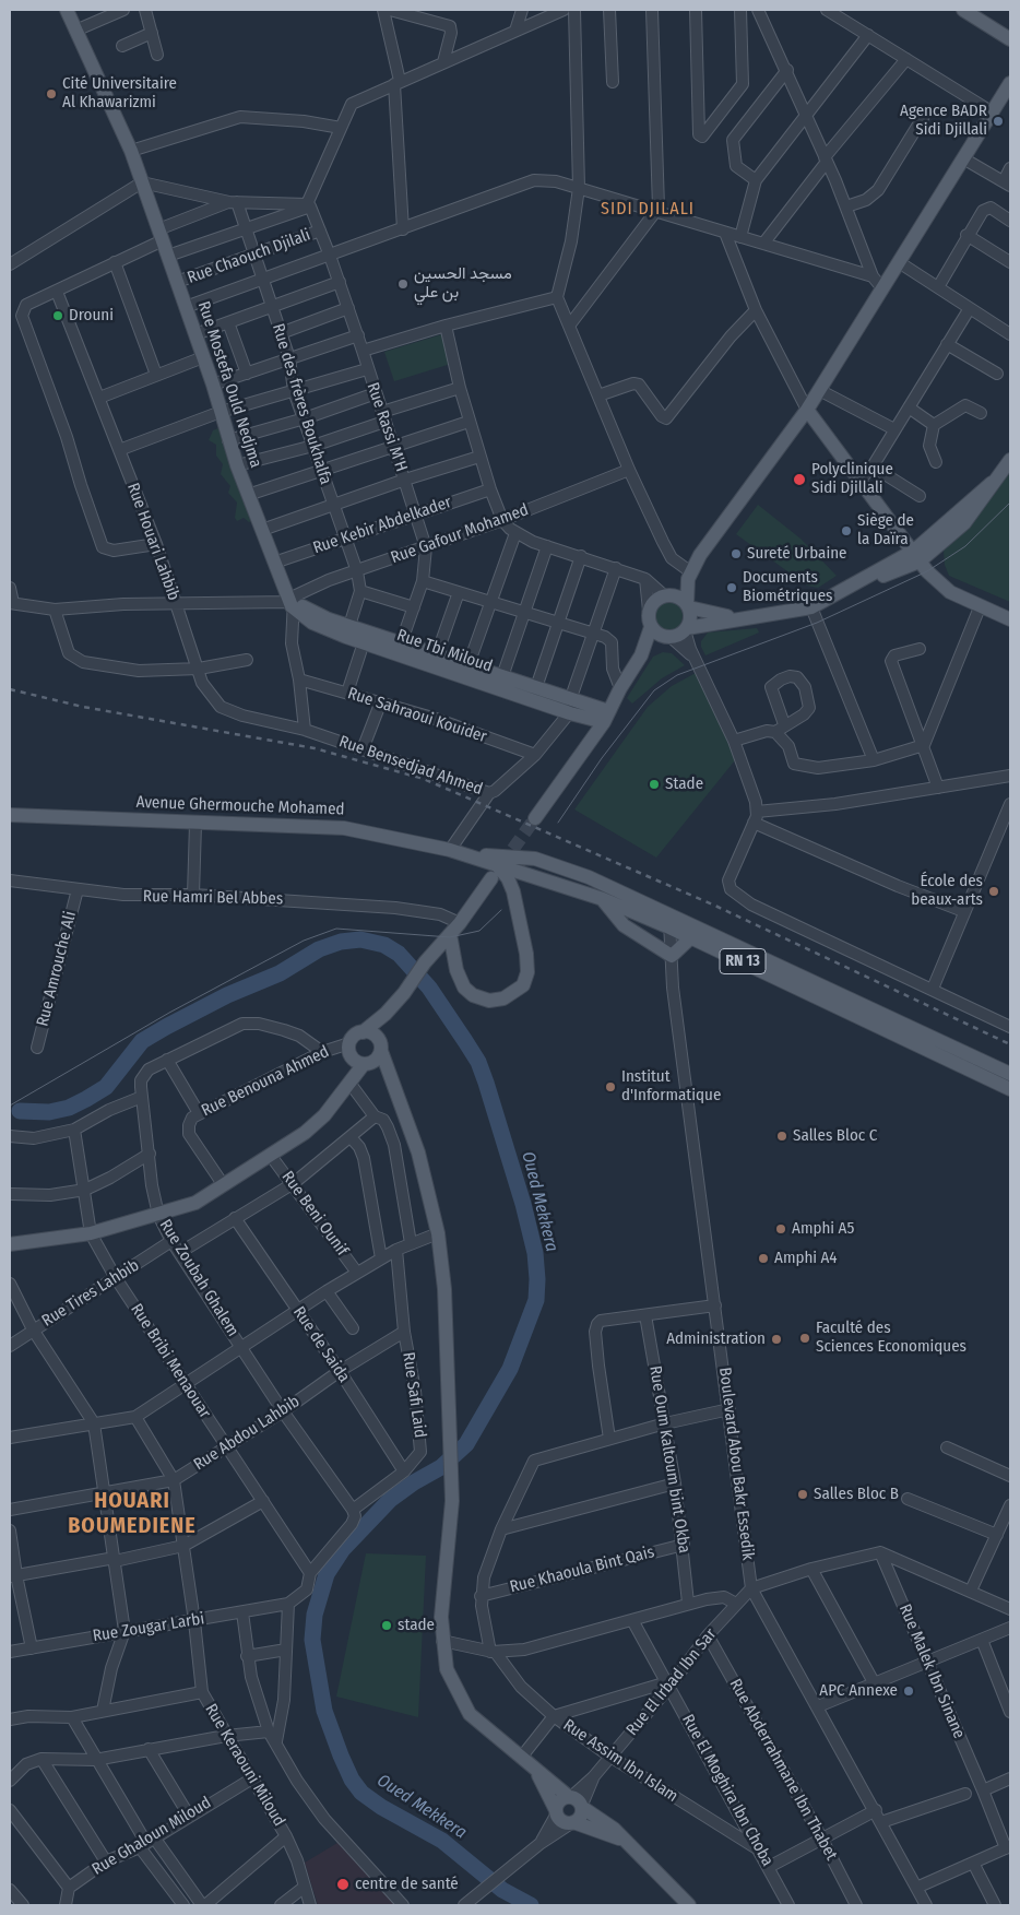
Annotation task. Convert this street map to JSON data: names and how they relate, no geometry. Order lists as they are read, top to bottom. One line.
{"streets":{"main road":["Rue Mostefa Ould Nedjma","Rue Tbi Miloud","Avenue Ghermouche Mohamed","RN 13"],"street":["Rue Chaouch Djilali","Rue des frères Boukhalfa","Rue Rassi M'H","Rue Kebir Abdelkader","Rue Gafour Mohamed","Rue Houari Lahbib","Rue Sahraoui Kouider","Rue Bensedjad Ahmed","Rue Hamri Bel Abbes","Rue Amrouche Ali","Rue Benouna Ahmed","Rue Beni Ounif","Rue Zoubah Ghalem","Rue Tires Lahbib","Rue de Saida","Rue Bribi Menaouar","Rue Safi Laid","Rue Abdou Lahbib","Rue Oum Kaltoum bint Okba","Boulevard Abou Bakr Essedik","Rue Khaoula Bint Qais","Rue Zougar Larbi","Rue Malek Ibn Sinane","Rue El Irbad Ibn Sar","Rue Assim Ibn Islam","Rue Keraouni Miloud","Rue Abderrahmane Ibn Thabet","Rue El Moghira Ibn Choba","Rue Ghaloun Miloud"]},"crossings":[["Rue Chaouch Djilali","Rue Mostefa Ould Nedjma"],["Rue Chaouch Djilali","Rue des frères Boukhalfa"],["Rue Chaouch Djilali","Rue Rassi M'H"],["Rue Mostefa Ould Nedjma","Rue Kebir Abdelkader"],["Rue Mostefa Ould Nedjma","Rue Gafour Mohamed"],["Rue Mostefa Ould Nedjma","Rue Tbi Miloud"],["Rue des frères Boukhalfa","Rue Kebir Abdelkader"],["Rue des frères Boukhalfa","Rue Gafour Mohamed"],["Rue des frères Boukhalfa","Rue Tbi Miloud"],["Rue Rassi M'H","Rue Kebir Abdelkader"],["Rue Rassi M'H","Rue Gafour Mohamed"],["Rue Rassi M'H","Rue Tbi Miloud"],["Rue Gafour Mohamed","Rue Tbi Miloud"],["Rue Houari Lahbib","Rue Bensedjad Ahmed"],["Rue Tbi Miloud","Rue Bensedjad Ahmed"],["Rue Sahraoui Kouider","Rue Bensedjad Ahmed"],["Avenue Ghermouche Mohamed","RN 13"],["Rue Hamri Bel Abbes","Rue Amrouche Ali"],["RN 13","Boulevard Abou Bakr Essedik"],["Rue Benouna Ahmed","Rue Zoubah Ghalem"],["Rue Zoubah Ghalem","Rue Tires Lahbib"],["Rue Zoubah Ghalem","Rue Safi Laid"],["Rue Zoubah Ghalem","Rue Abdou Lahbib"],["Rue Tires Lahbib","Rue Bribi Menaouar"],["Rue de Saida","Rue Safi Laid"],["Rue de Saida","Rue Abdou Lahbib"],["Rue Bribi Menaouar","Rue Abdou Lahbib"],["Rue Safi Laid","Rue Abdou Lahbib"],["Rue Abdou Lahbib","Rue Keraouni Miloud"],["Rue Oum Kaltoum bint Okba","Rue Khaoula Bint Qais"],["Boulevard Abou Bakr Essedik","Rue El Irbad Ibn Sar"],["Rue Zougar Larbi","Rue Keraouni Miloud"],["Rue El Irbad Ibn Sar","Rue Assim Ibn Islam"],["Rue El Irbad Ibn Sar","Rue Abderrahmane Ibn Thabet"],["Rue El Irbad Ibn Sar","Rue El Moghira Ibn Choba"],["Rue Assim Ibn Islam","Rue El Moghira Ibn Choba"],["Rue Keraouni Miloud","Rue Ghaloun Miloud"]],"districts":["SIDI DJILALI","HOUARI BOUMEDIENE"],"water":["Oued Mekkera"],"places":["Cité Universitaire Al Khawarizmi","Agence BADR Sidi Djillali","مسجد الحسين بن علي","Drouni","Polyclinique Sidi Djillali","Siège de la Daïra","Sureté Urbaine","Documents Biométriques","Stade","École des beaux-arts","Institut d'Informatique","Salles Bloc C","Amphi A5","Amphi A4","Faculté des Sciences Economiques","Administration","Salles Bloc B","stade","APC Annexe","centre de santé"]}
